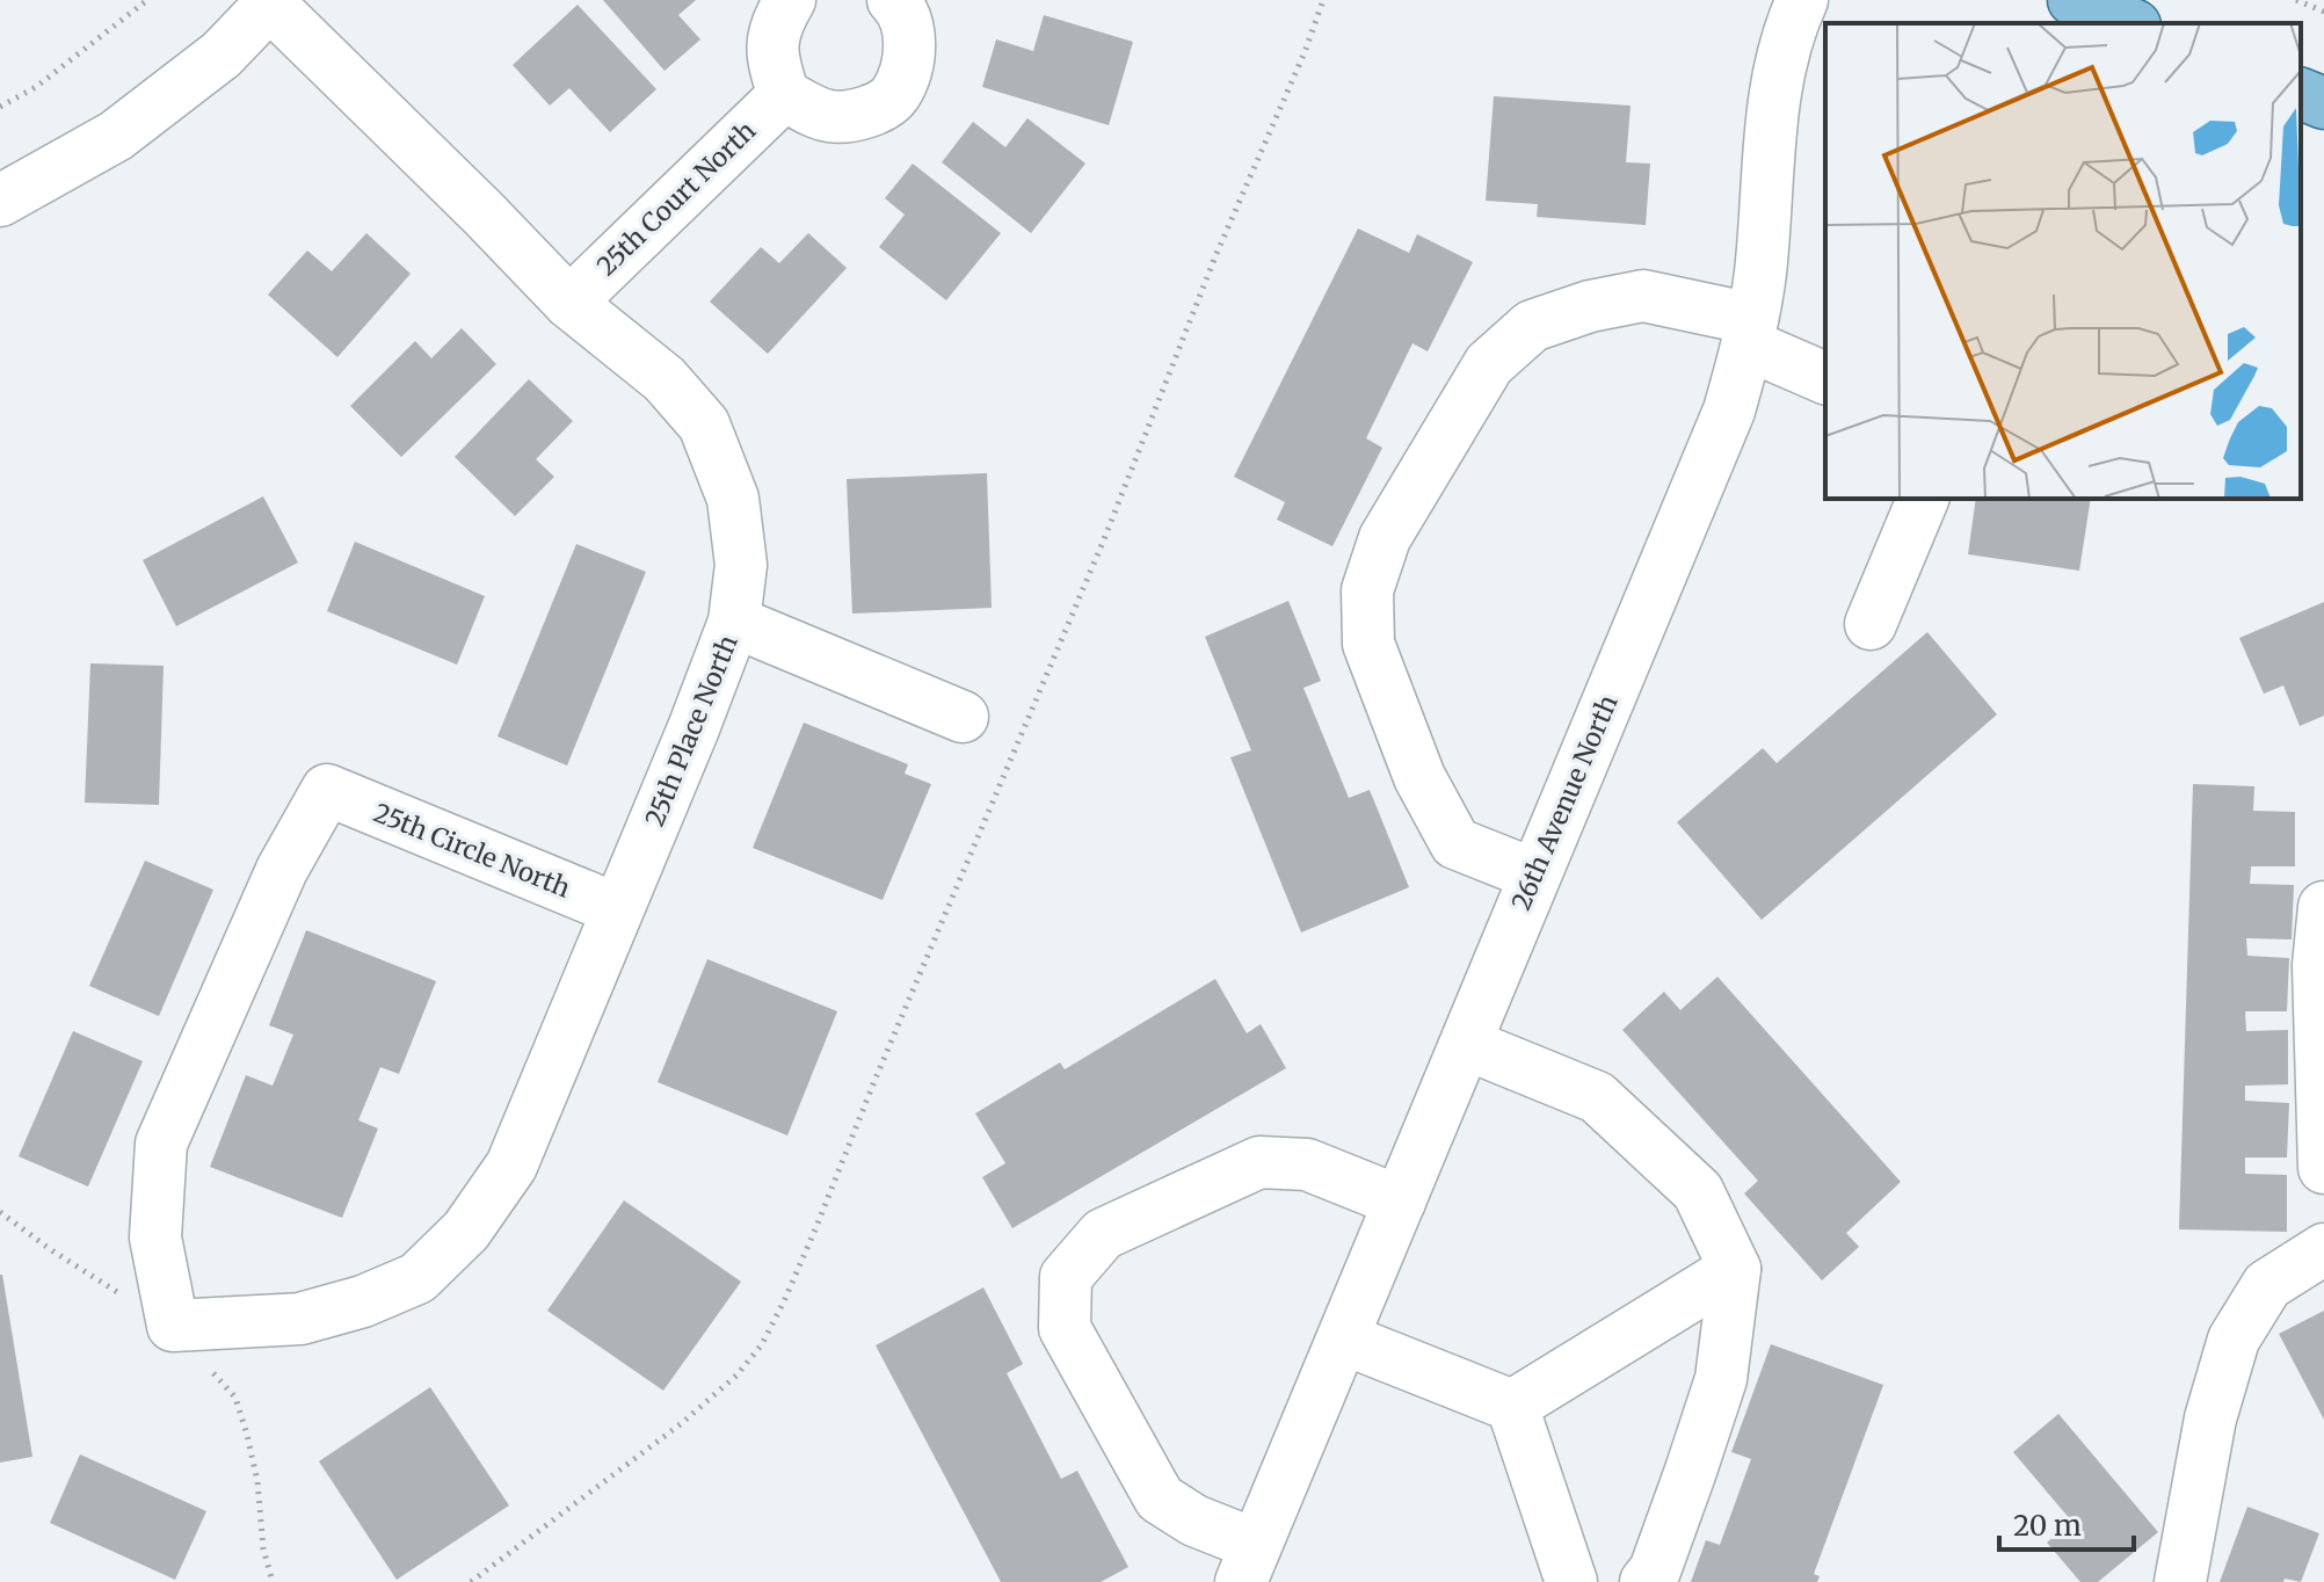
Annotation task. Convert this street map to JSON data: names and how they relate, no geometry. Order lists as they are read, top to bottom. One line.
{"streets":{"street":["25th Court North","25th Place North","26th Avenue North","25th Circle North"]},"crossings":[["25th Court North","25th Place North"],["25th Place North","25th Circle North"]],"scale_bar":"20 m"}
